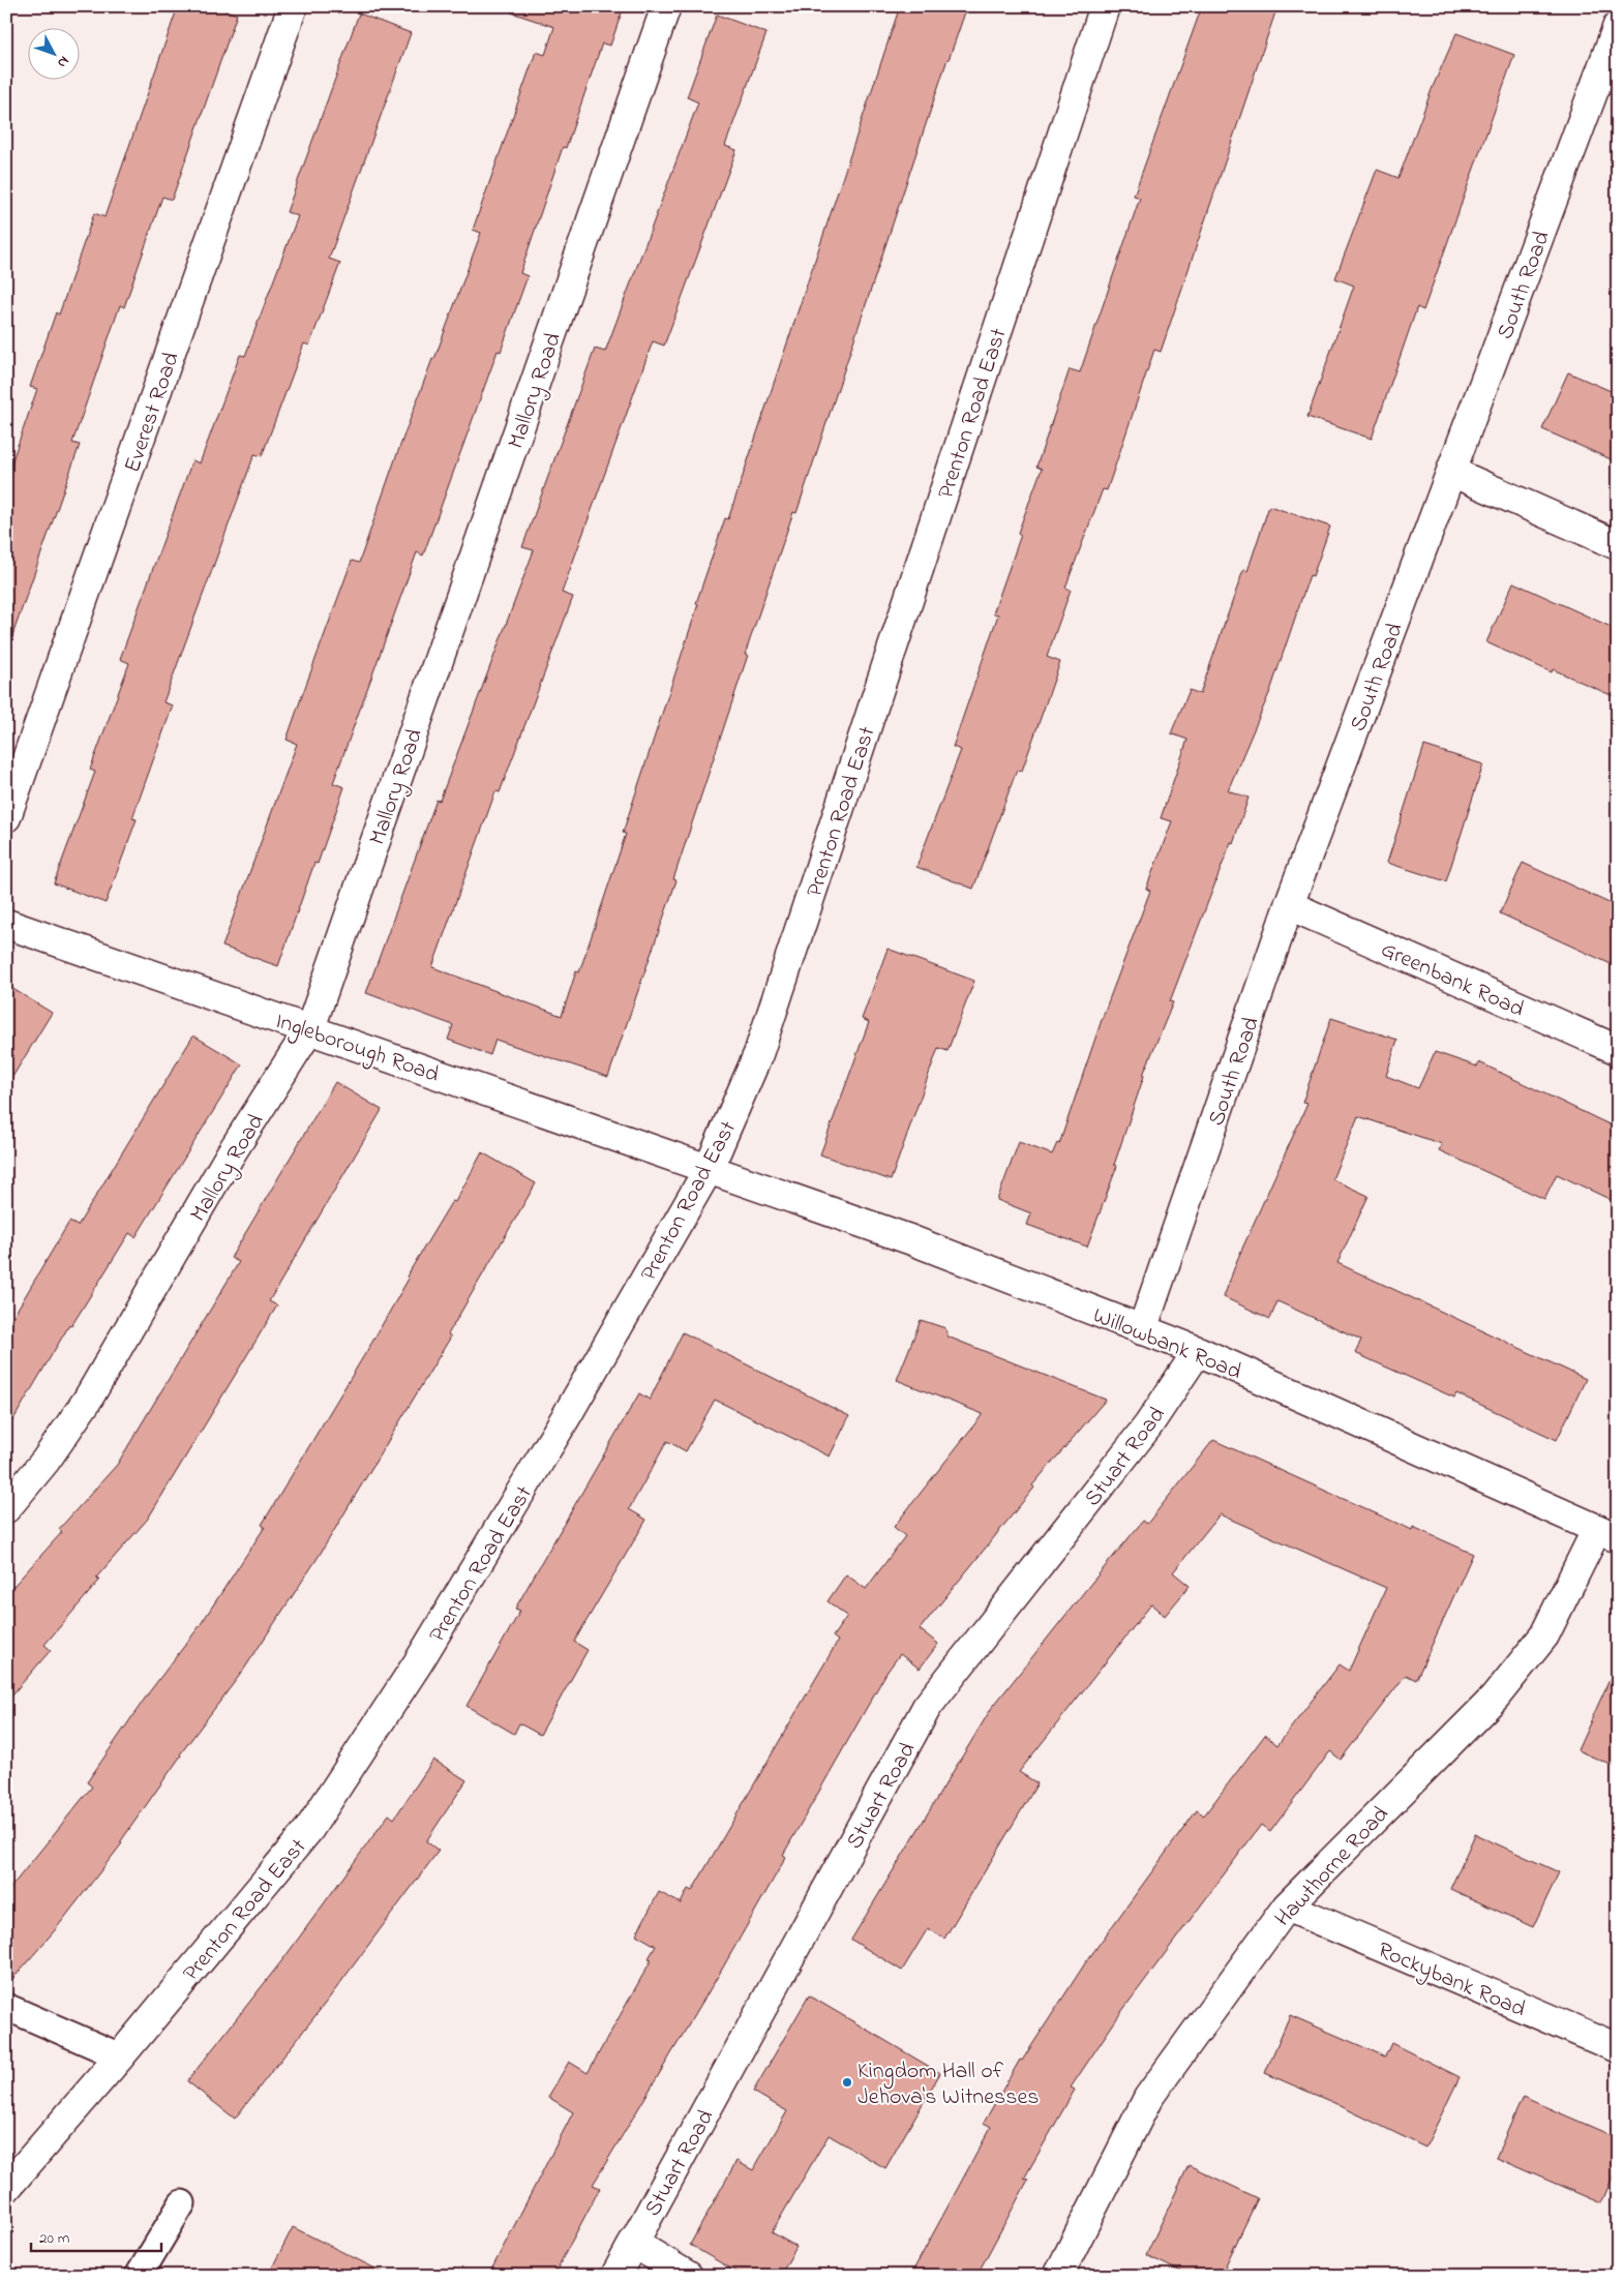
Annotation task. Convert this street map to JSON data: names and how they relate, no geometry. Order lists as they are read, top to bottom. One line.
{"streets":{"street":["South Road","Mallory Road","Everest Road","Prenton Road East","Greenbank Road","Ingleborough Road","Willowbank Road","Stuart Road","Hawthorne Road","Rockybank Road"]},"crossings":[["South Road","Greenbank Road"],["South Road","Willowbank Road"],["Mallory Road","Ingleborough Road"],["Prenton Road East","Ingleborough Road"],["Prenton Road East","Willowbank Road"],["Ingleborough Road","Willowbank Road"],["Willowbank Road","Stuart Road"],["Willowbank Road","Hawthorne Road"],["Hawthorne Road","Rockybank Road"]],"places":["Kingdom Hall of Jehova's Witnesses"],"scale_bar":"20 m","north":"bottom right"}
